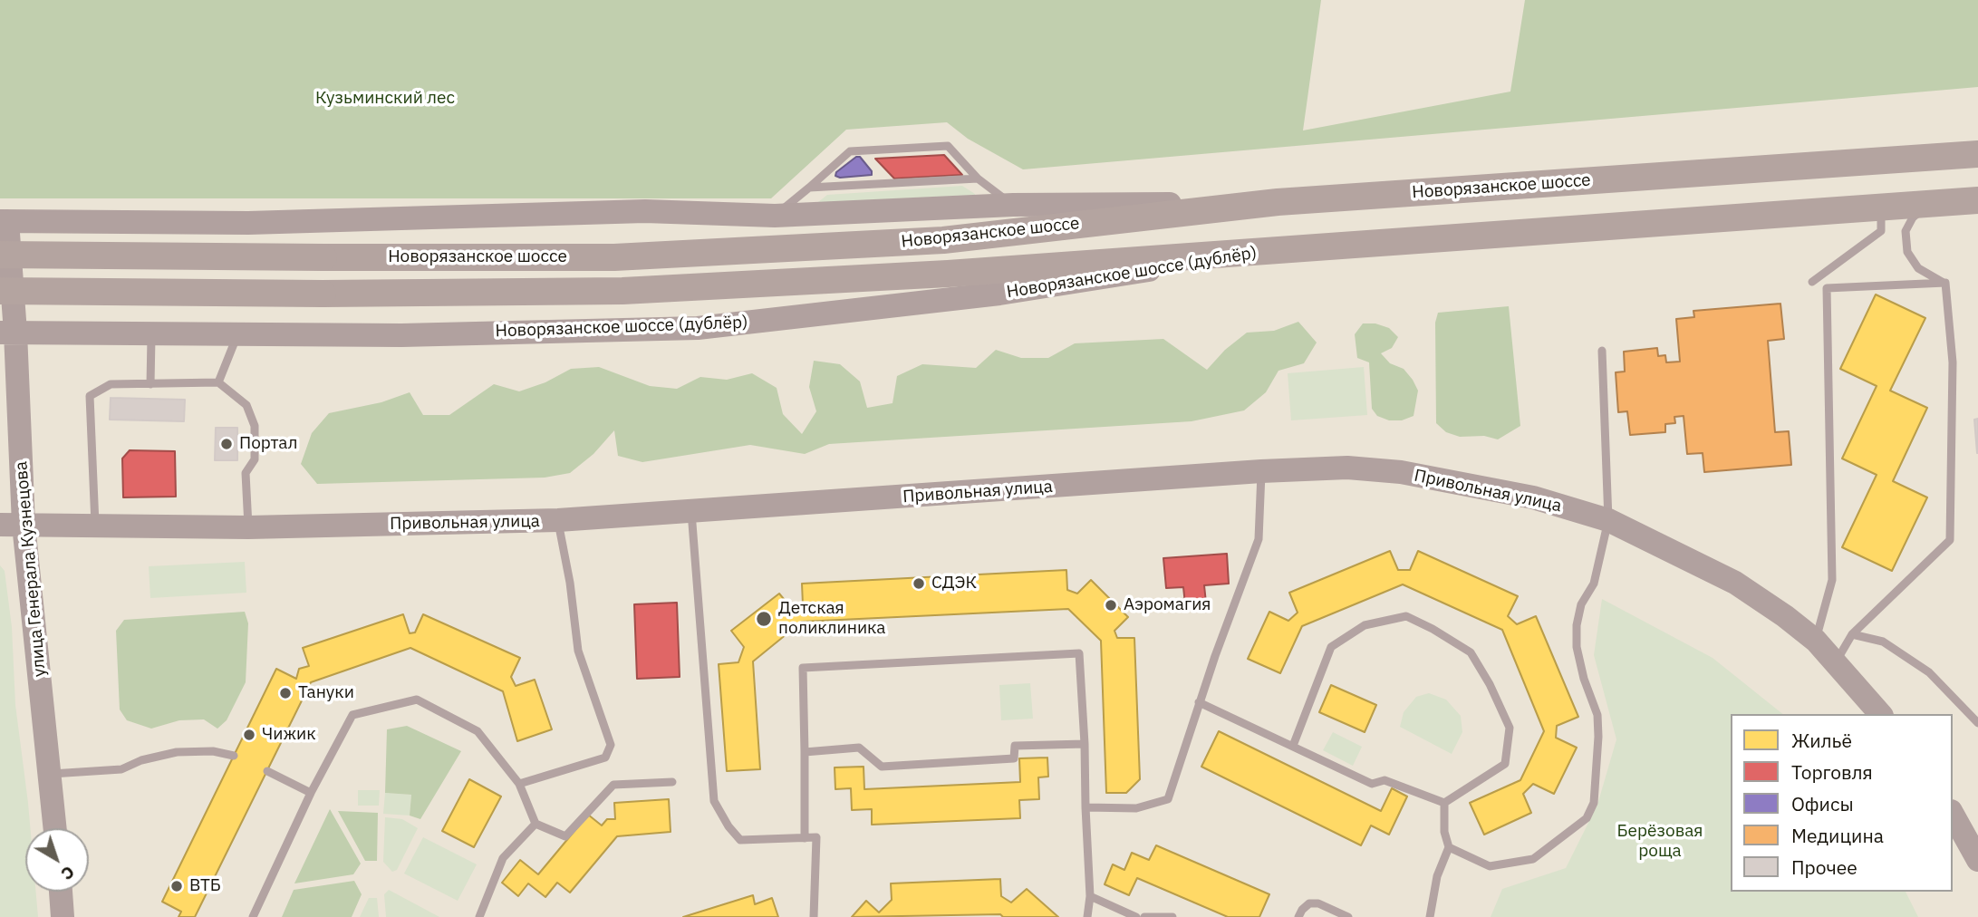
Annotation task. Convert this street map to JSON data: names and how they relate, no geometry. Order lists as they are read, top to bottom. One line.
{"streets":{"highway":["Новорязанское шоссе"],"main road":["Новорязанское шоссе (дублёр)","Привольная улица","улица Генерала Кузнецова"]},"crossings":[["Новорязанское шоссе","Новорязанское шоссе (дублёр)"],["Новорязанское шоссе (дублёр)","улица Генерала Кузнецова"],["Привольная улица","улица Генерала Кузнецова"]],"parks":["Кузьминский лес","Берёзовая роща"],"places":["Портал","СДЭК","Аэромагия","Детская поликлиника","Тануки","Чижик","ВТБ"],"legend":["Жильё","Торговля","Офисы","Медицина","Прочее"],"north":"bottom right"}
